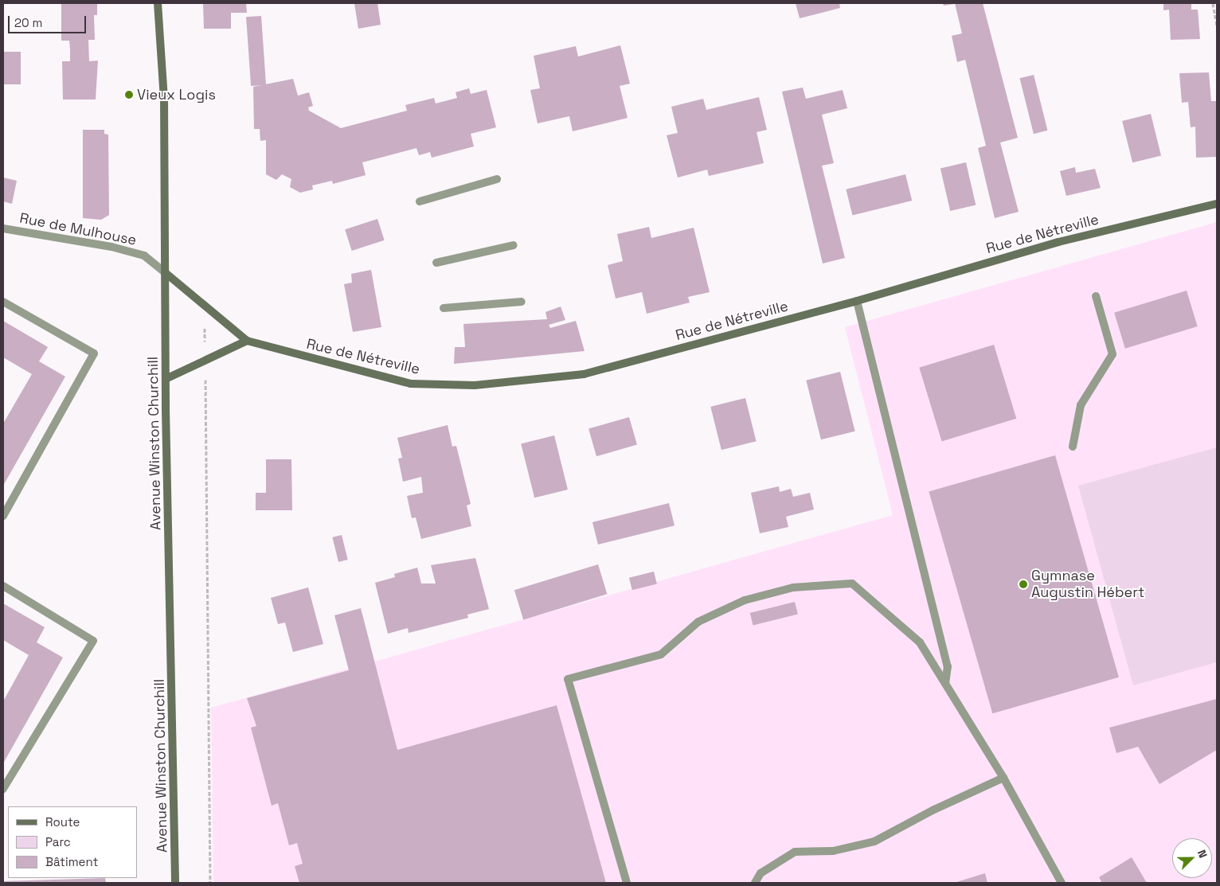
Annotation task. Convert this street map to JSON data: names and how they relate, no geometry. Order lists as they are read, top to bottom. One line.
{"streets":{"street":["Rue de Mulhouse","Rue de Nétreville","Avenue Winston Churchill"]},"crossings":[["Rue de Mulhouse","Rue de Nétreville"],["Rue de Mulhouse","Avenue Winston Churchill"],["Rue de Nétreville","Avenue Winston Churchill"]],"places":["Vieux Logis","Gymnase Augustin Hébert"],"legend":["Route","Parc","Bâtiment"],"scale_bar":"20 m","north":"top right"}
